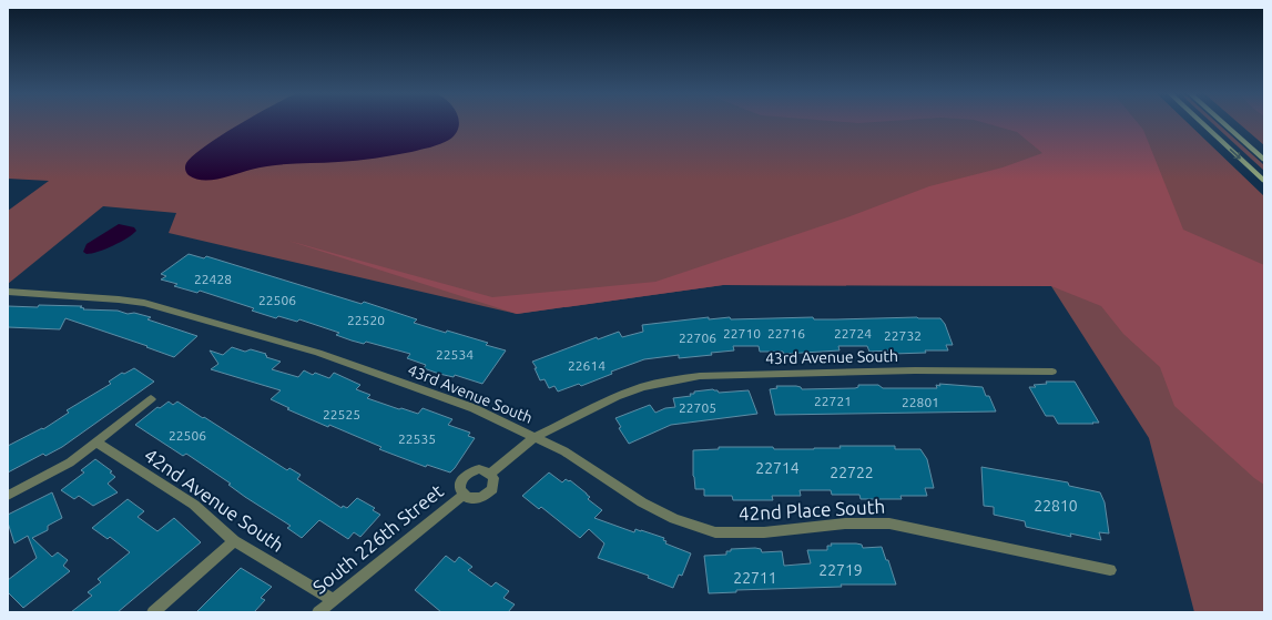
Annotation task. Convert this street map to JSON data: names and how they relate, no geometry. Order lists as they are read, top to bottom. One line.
{"streets":{"street":["43rd Avenue South","42nd Avenue South","42nd Place South","South 226th Street"]},"crossings":[["43rd Avenue South","42nd Place South"],["42nd Avenue South","South 226th Street"]],"house_numbers":["22428","22506","22520","22710","22716","22724","22732","22706","22534","22614","22721","22801","22705","22525","22506","22535","22714","22722","22810","22719","22711"]}
